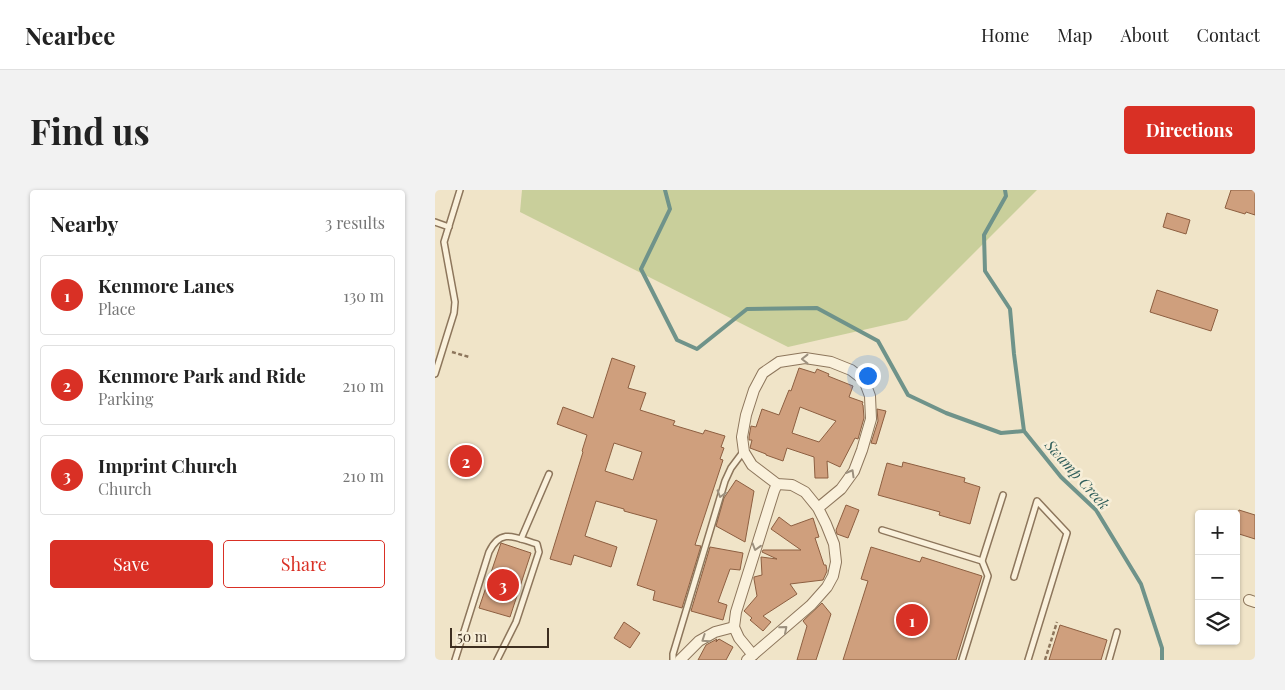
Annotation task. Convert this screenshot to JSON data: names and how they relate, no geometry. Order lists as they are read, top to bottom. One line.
{"water":["Swamp Creek"],"scale_bar":"50 m","page":{"header":"Nearbee","nav":["Home","Map","About","Contact"],"buttons":["Directions",["Save","Share"]],"title":"Find us","heading":["Nearby","3 results"],"list":[{"mark":"1","name":"Kenmore Lanes","note":"Place","value":"130 m"},{"mark":"2","name":"Kenmore Park and Ride","note":"Parking","value":"210 m"},{"mark":"3","name":"Imprint Church","note":"Church","value":"210 m"}],"pins":["2","3","1"],"map_buttons":["+","−"],"scale":"50 m"}}
